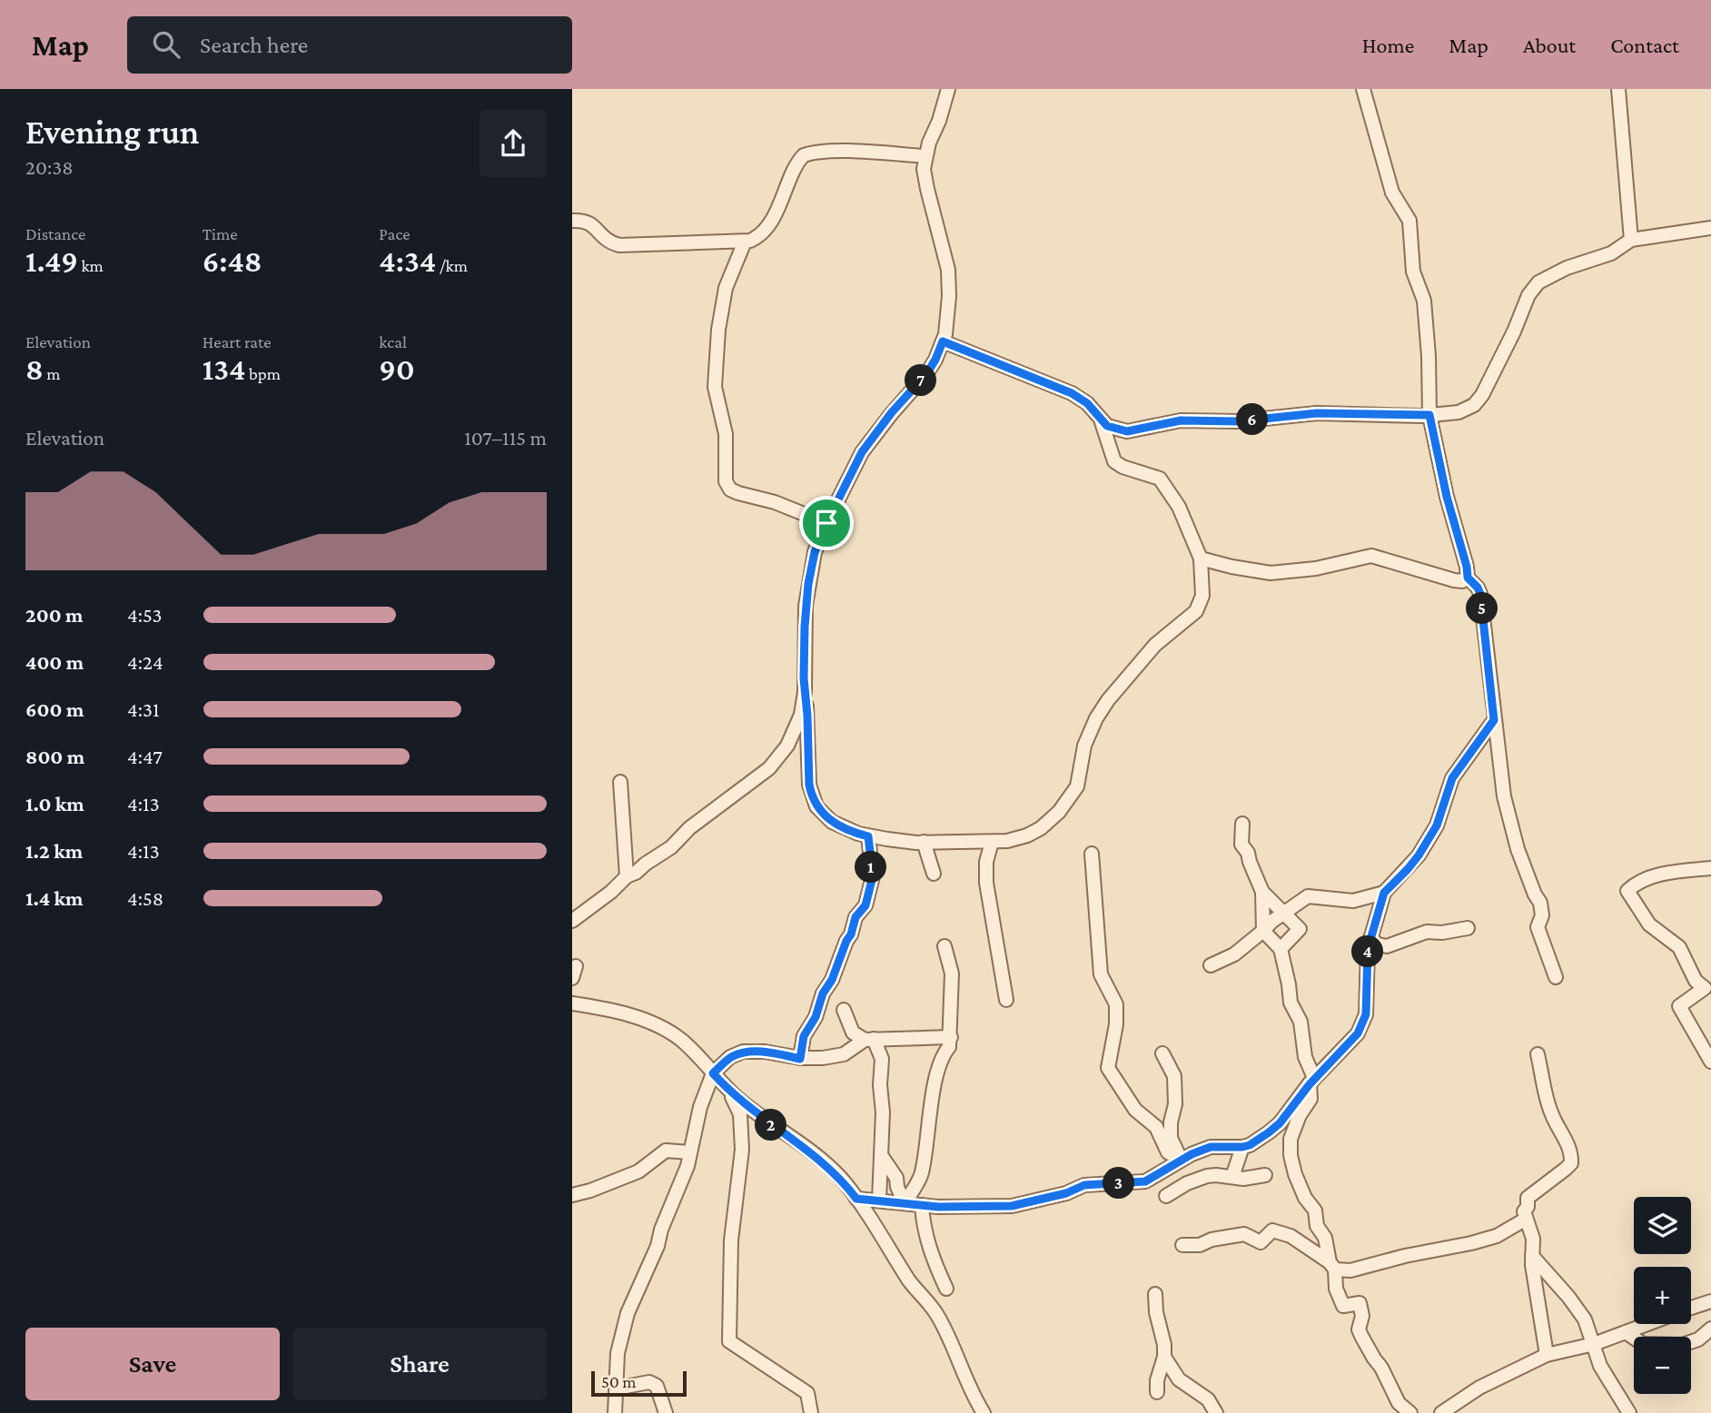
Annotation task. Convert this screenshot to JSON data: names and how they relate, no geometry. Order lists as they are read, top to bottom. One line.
{"scale_bar":"50 m","page":{"header":"Map","search":"Search here","nav":["Home","Map","About","Contact"],"heading":["Evening run","20:38"],"stats":[["Distance","1.49 km"],["Time","6:48"],["Pace","4:34 /km"],["Elevation","8 m"],["Heart rate","134 bpm"],["kcal","90"]],"pins":["7","6","5","1","4","2","3"],"chart":["Elevation","107–115 m"],"list":[{"name":"200 m","note":"4:53"},{"name":"400 m","note":"4:24"},{"name":"600 m","note":"4:31"},{"name":"800 m","note":"4:47"},{"name":"1.0 km","note":"4:13"},{"name":"1.2 km","note":"4:13"},{"name":"1.4 km","note":"4:58"}],"map_buttons":["+","−"],"buttons":["Save","Share"],"scale":"50 m"}}
